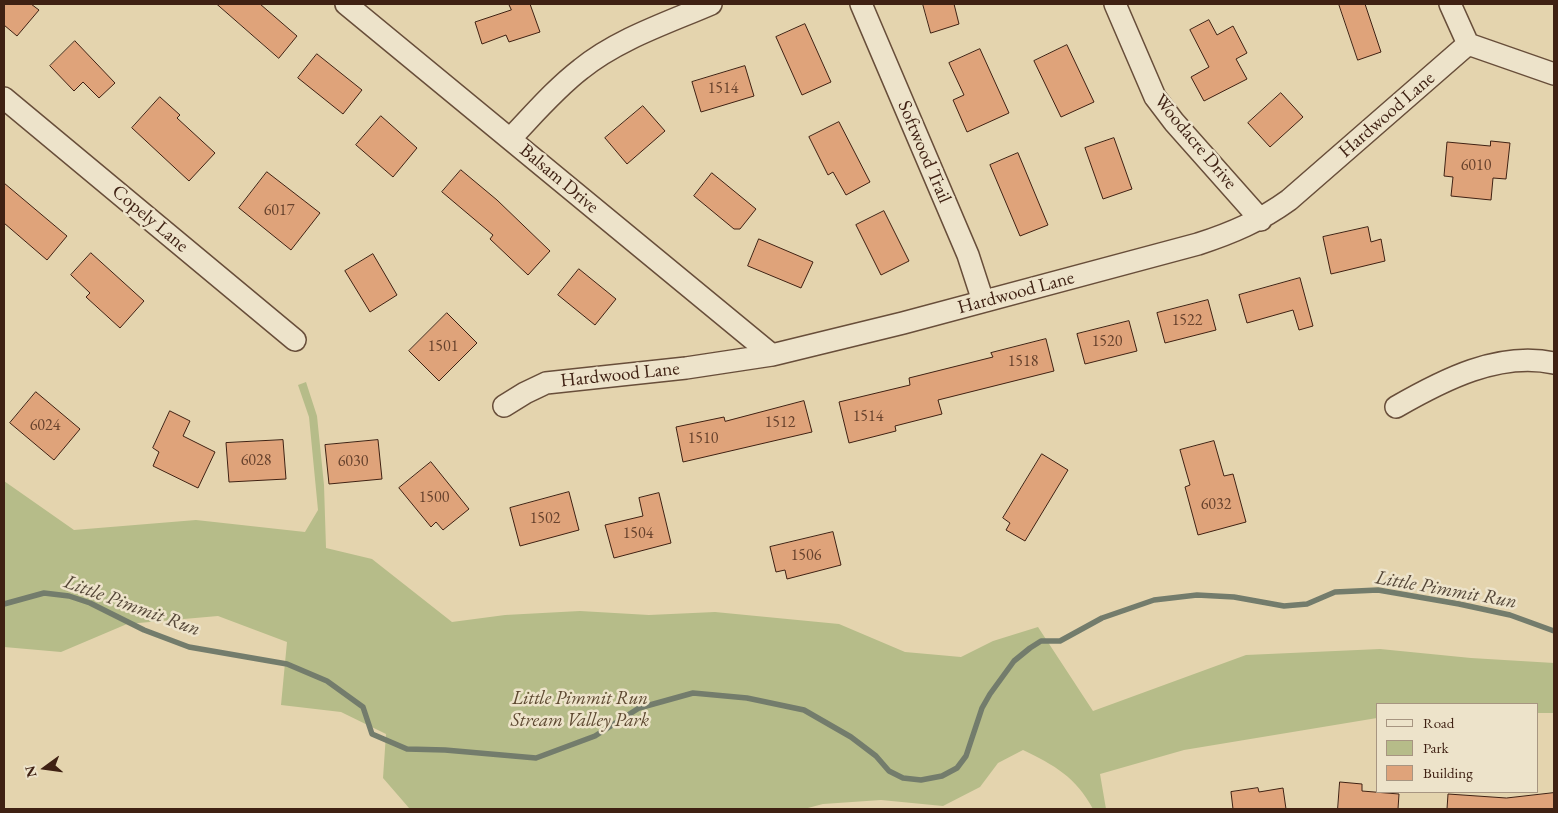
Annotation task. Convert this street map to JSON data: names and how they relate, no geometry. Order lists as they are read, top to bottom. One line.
{"streets":{"street":["Hardwood Lane","Woodacre Drive","Softwood Trail","Balsam Drive","Copely Lane"]},"crossings":[["Hardwood Lane","Woodacre Drive"],["Hardwood Lane","Softwood Trail"],["Hardwood Lane","Balsam Drive"]],"water":["Little Pimmit Run"],"parks":["Little Pimmit Run Stream Valley Park"],"house_numbers":["1514","6010","6017","1522","1520","1501","1518","1514","1512","6024","1510","6028","6030","1500","6032","1502","1504","1506"],"legend":["Road","Park","Building"],"north":"left"}
